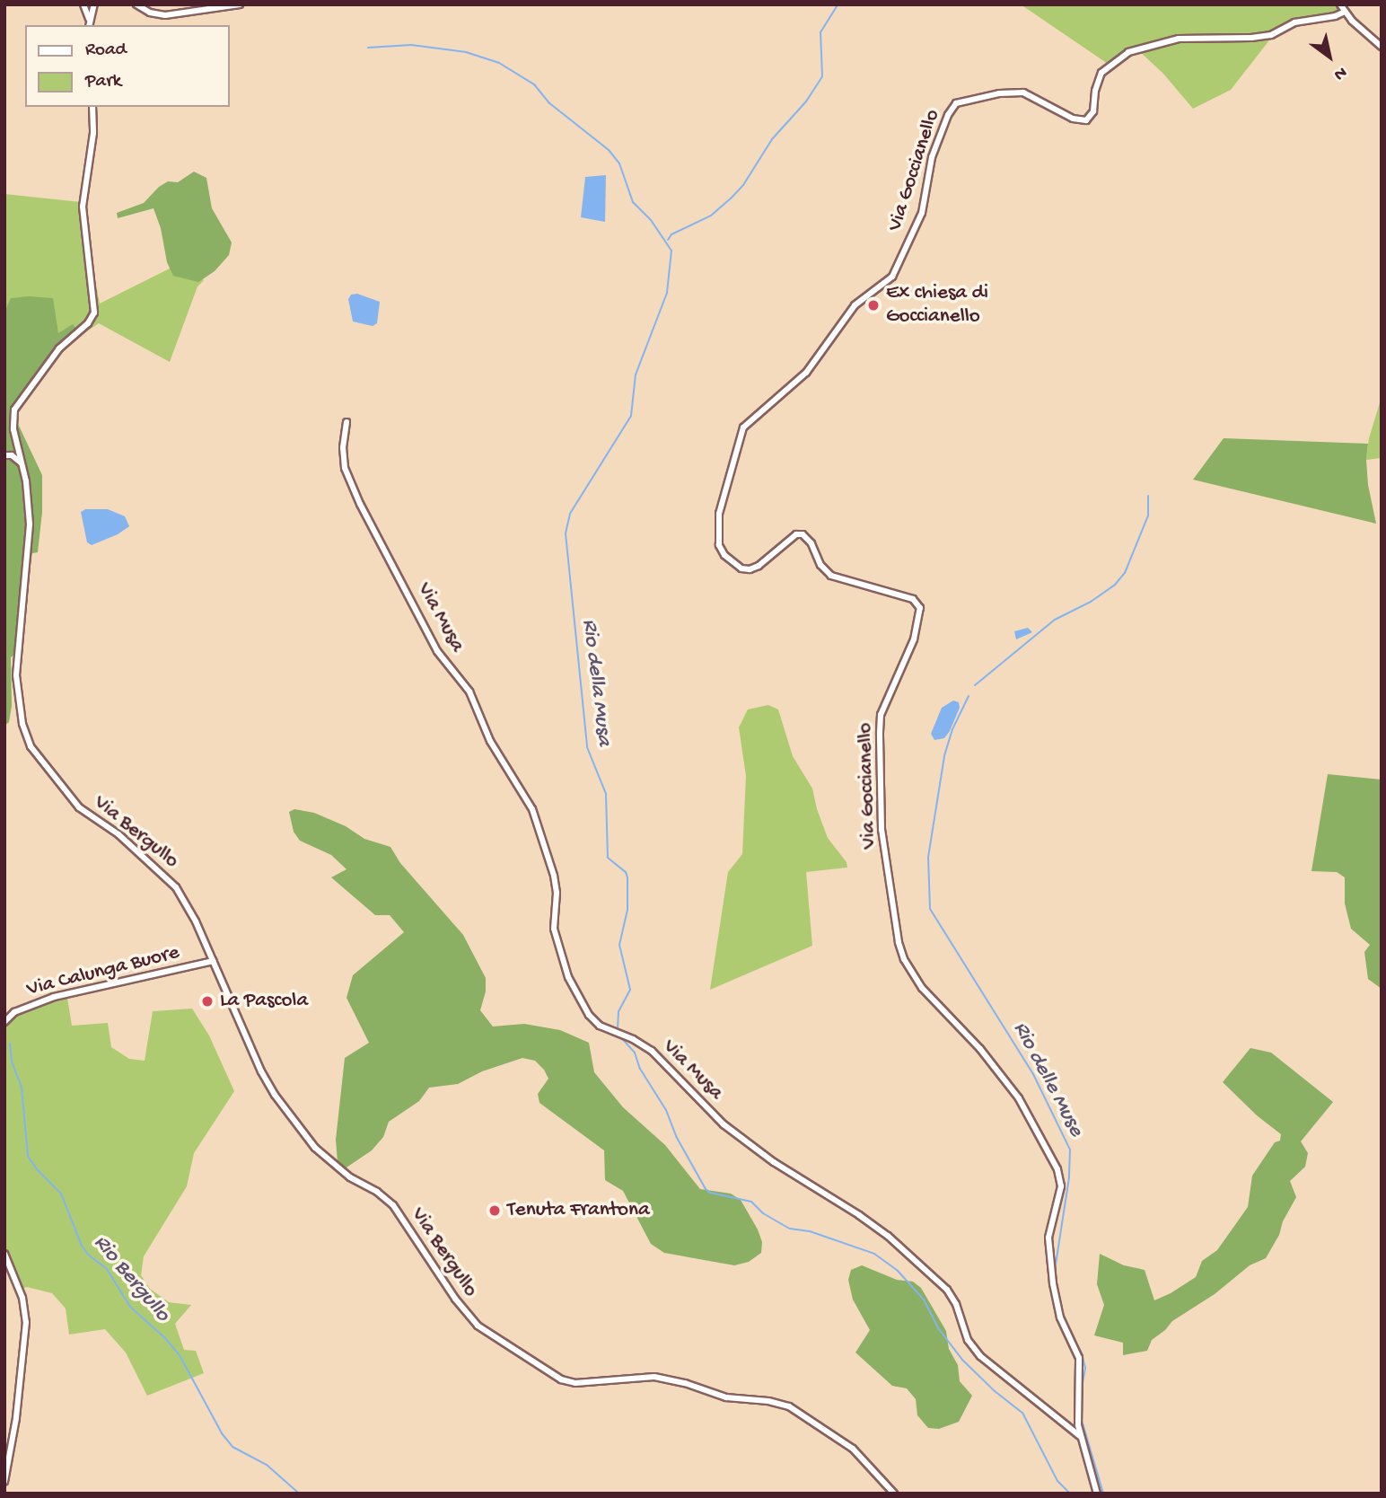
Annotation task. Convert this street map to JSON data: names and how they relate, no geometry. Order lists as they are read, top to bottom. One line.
{"streets":{"street":["Via Goccianello","Via Musa","Via Bergullo","Via Calunga Buore"]},"crossings":[["Via Goccianello","Via Musa"],["Via Bergullo","Via Calunga Buore"]],"water":["Rio della Musa","Rio delle Muse","Rio Bergullo"],"places":["Ex chiesa di Goccianello","La Pascola","Tenuta Frantona"],"legend":["Road","Park"],"north":"bottom right"}
